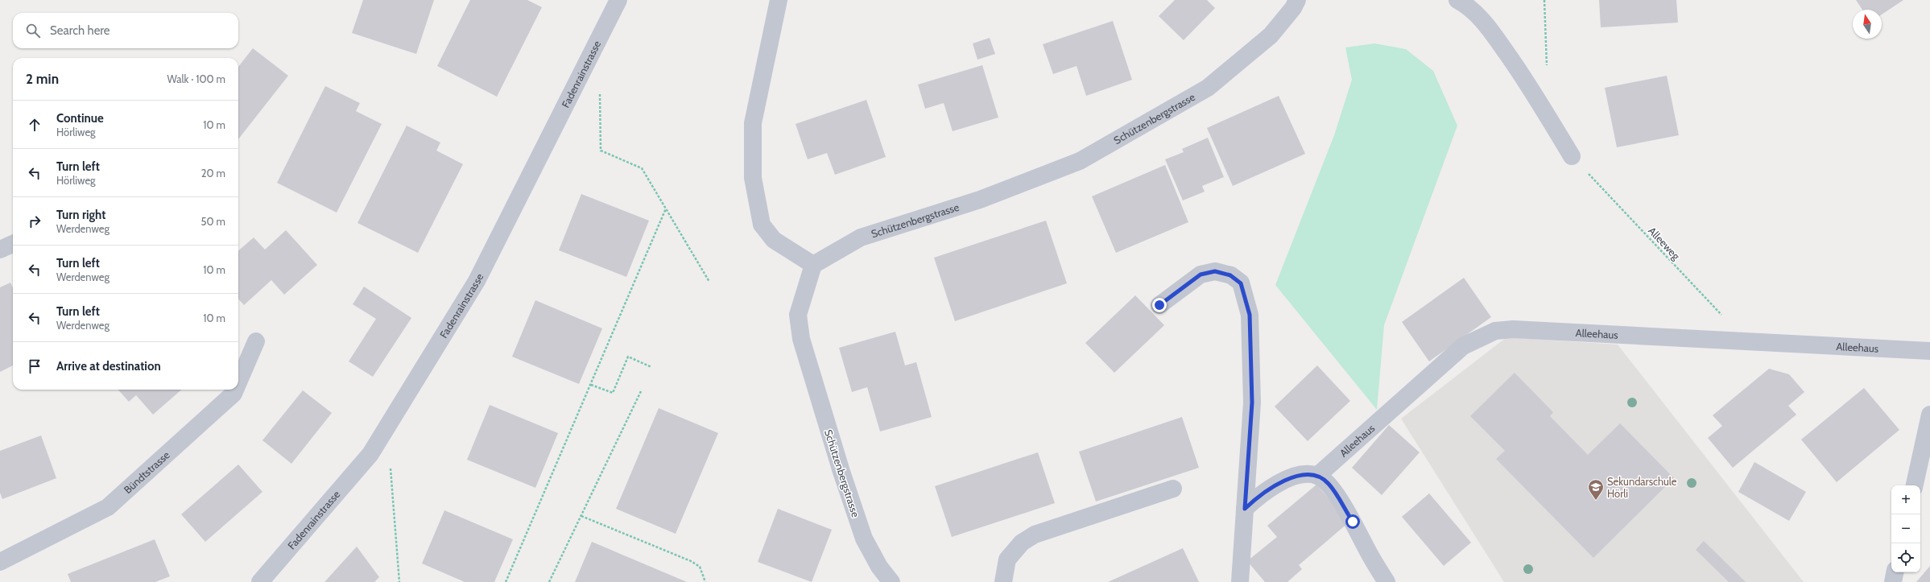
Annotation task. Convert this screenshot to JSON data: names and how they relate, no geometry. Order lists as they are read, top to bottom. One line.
{"streets":{"street":["Fadenrainstrasse","Schützenbergstrasse","Alleehaus","Bündtstrasse"],"path":["Alleeweg"]},"crossings":[["Alleeweg","Alleehaus"]],"places":{"school or university":["Sekundarschule Hörli"]},"north":"top","page":{"search":"Search here","heading":["2 min","Walk · 100 m"],"list":[["Continue","Hörliweg","10 m"],["Turn left","Hörliweg","20 m"],["Turn right","Werdenweg","50 m"],["Turn left","Werdenweg","10 m"],["Turn left","Werdenweg","10 m"],"Arrive at destination"],"map_buttons":["+","−"]}}
